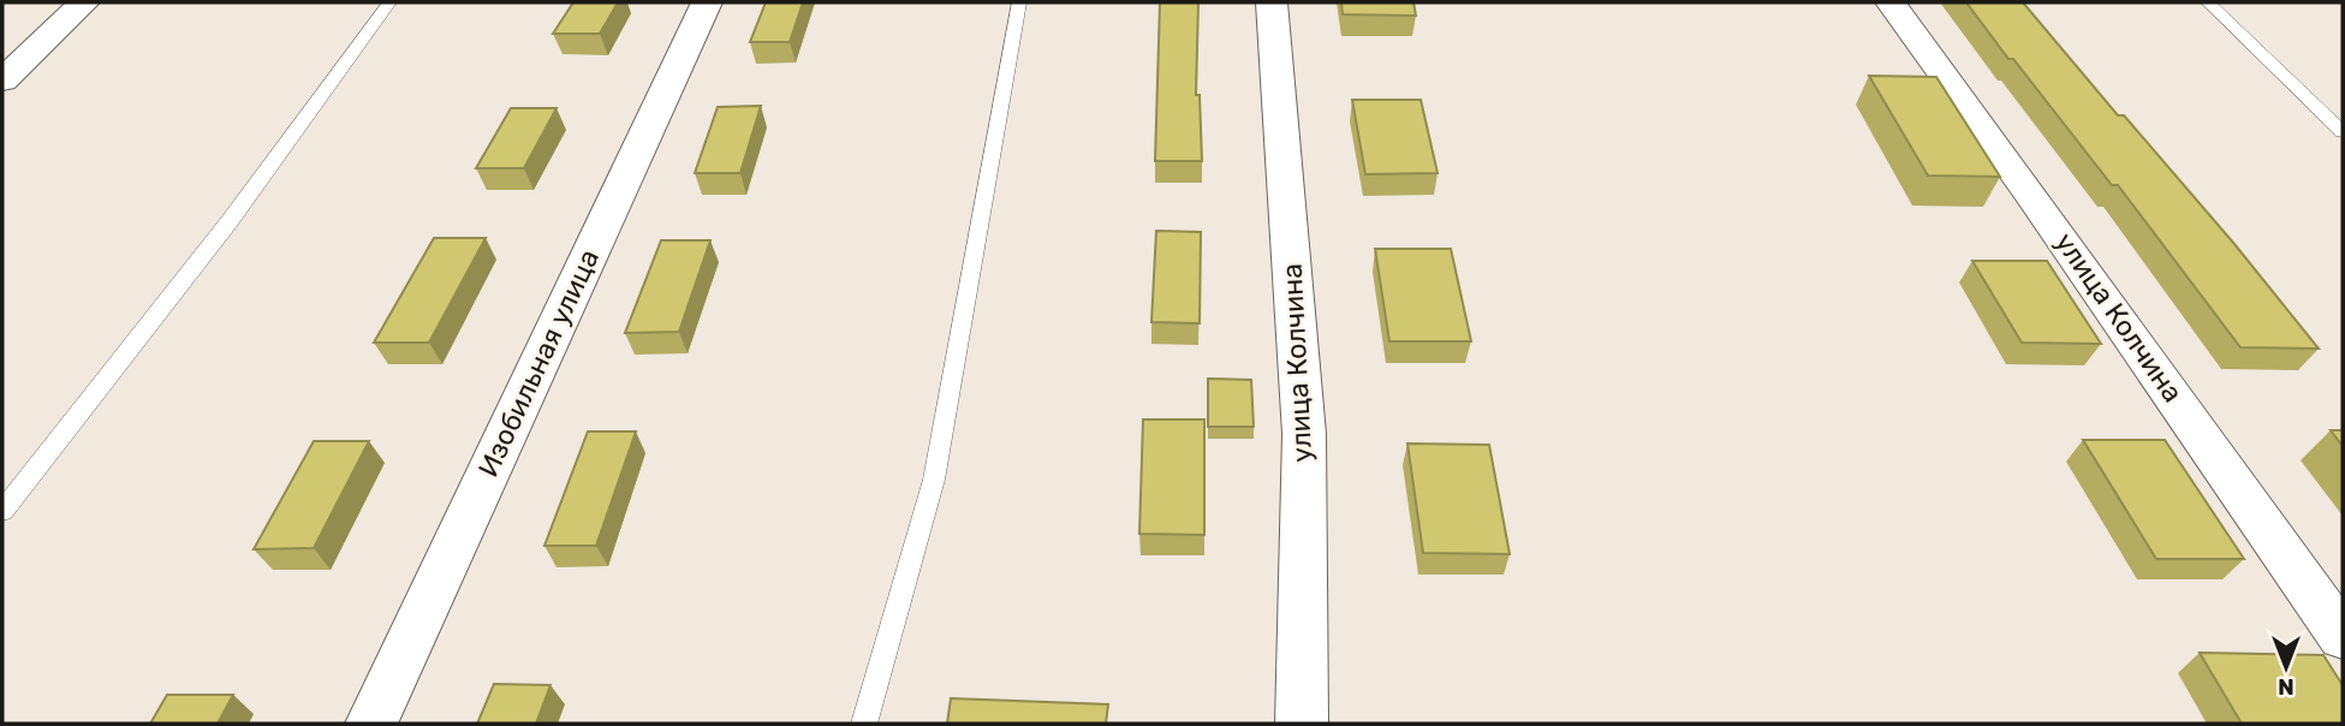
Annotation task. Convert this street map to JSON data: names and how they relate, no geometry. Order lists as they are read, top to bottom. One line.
{"streets":{"street":["улица Колчина","Изобильная улица"]},"north":"bottom"}
